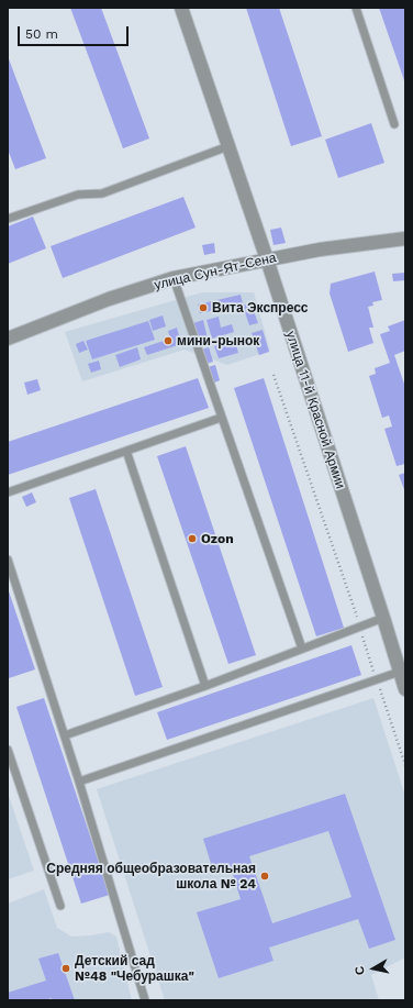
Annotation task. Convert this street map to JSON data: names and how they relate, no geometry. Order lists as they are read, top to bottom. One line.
{"streets":{"street":["улица Сун-Ят-Сена","улица 11-й Красной Армии"]},"crossings":[["улица Сун-Ят-Сена","улица 11-й Красной Армии"]],"places":["Вита Экспресс","мини-рынок","Ozon","Средняя общеобразовательная школа № 24","Детский сад №48 \"Чебурашка\""],"scale_bar":"50 m","north":"left"}
